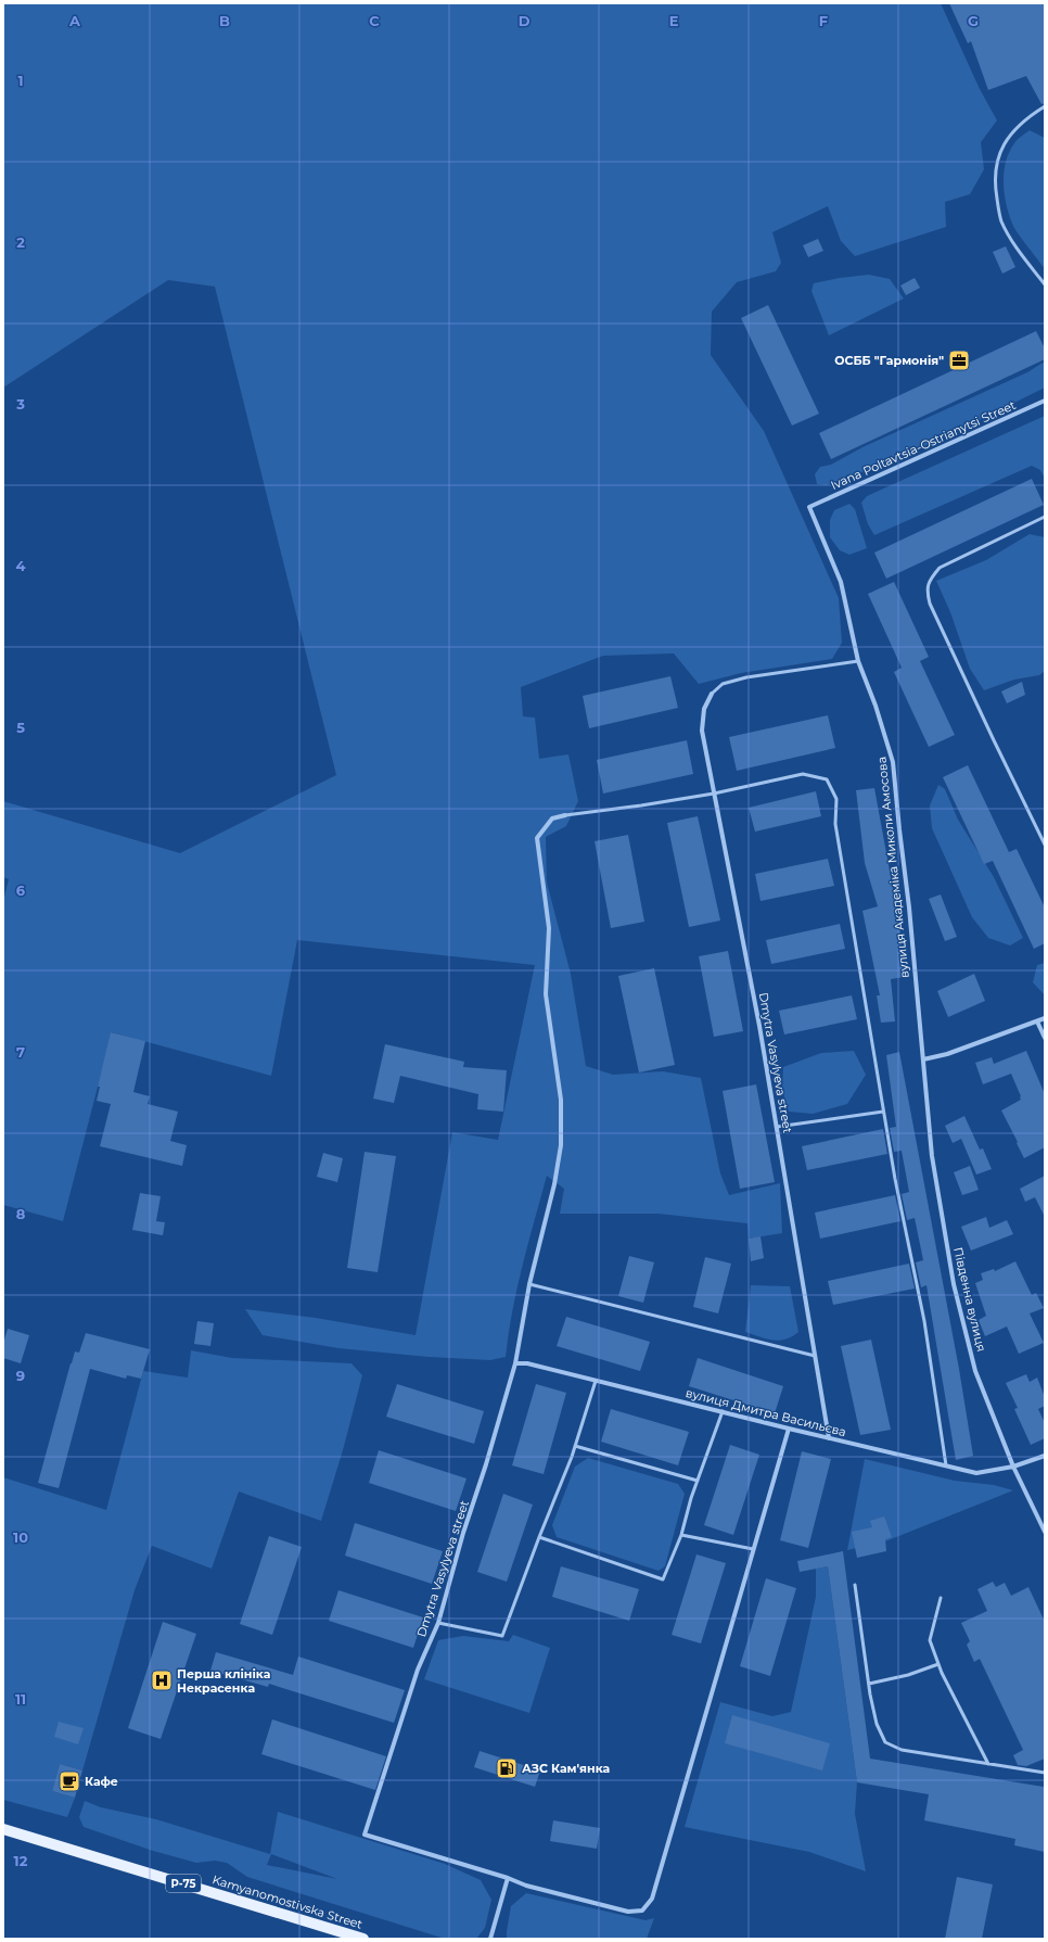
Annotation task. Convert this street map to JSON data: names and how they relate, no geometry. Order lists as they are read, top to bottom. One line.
{"streets":{"main road":["Р-75","Kamyanomostivska Street"],"street":["Ivana Poltavtsia-Ostrianytsi Street","вулиця Академіка Миколи Амосова","Dmytra Vasylyeva street","Південна вулиця","вулиця Дмитра Васильєва"]},"crossings":[["Ivana Poltavtsia-Ostrianytsi Street","вулиця Академіка Миколи Амосова"],["вулиця Академіка Миколи Амосова","Південна вулиця"],["Dmytra Vasylyeva street","вулиця Дмитра Васильєва"],["Південна вулиця","вулиця Дмитра Васильєва"]],"places":{"office":["ОСББ \"Гармонія\""],"hospital":["Перша клініка Некрасенка"],"fuel station":["АЗС Кам'янка"],"cafe":["Кафе"]},"grid":{"columns":["A","B","C","D","E","F","G"],"rows":["1","2","3","4","5","6","7","8","9","10","11","12"]}}
